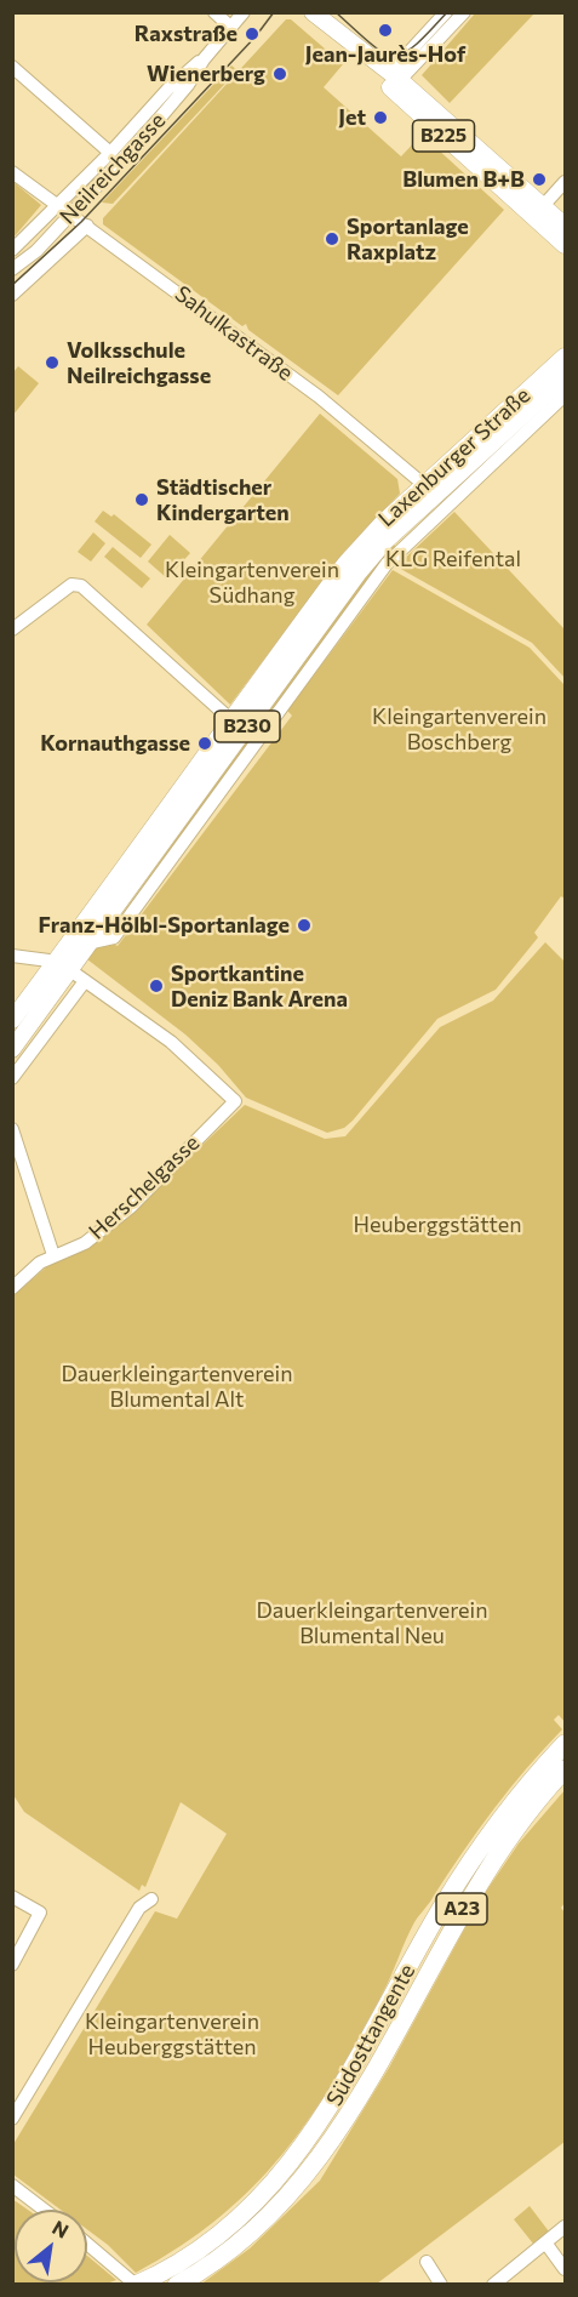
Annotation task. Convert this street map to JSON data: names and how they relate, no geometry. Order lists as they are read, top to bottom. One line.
{"streets":{"highway":["A23","Südosttangente"],"main road":["B225","Laxenburger Straße","B230"],"street":["Neilreichgasse","Sahulkastraße","Herschelgasse"]},"crossings":[["Neilreichgasse","Sahulkastraße"],["Sahulkastraße","Laxenburger Straße"],["Laxenburger Straße","Herschelgasse"]],"parks":["KLG Reifental","Kleingartenverein Südhang","Kleingartenverein Boschberg","Heuberggstätten","Dauerkleingartenverein Blumental Alt","Dauerkleingartenverein Blumental Neu","Kleingartenverein Heuberggstätten"],"places":["Jean-Jaurès-Hof","Raxstraße","Wienerberg","Jet","Blumen B+B","Sportanlage Raxplatz","Volksschule Neilreichgasse","Städtischer Kindergarten","Kornauthgasse","Franz-Hölbl-Sportanlage","Sportkantine Deniz Bank Arena"],"north":"top right"}
